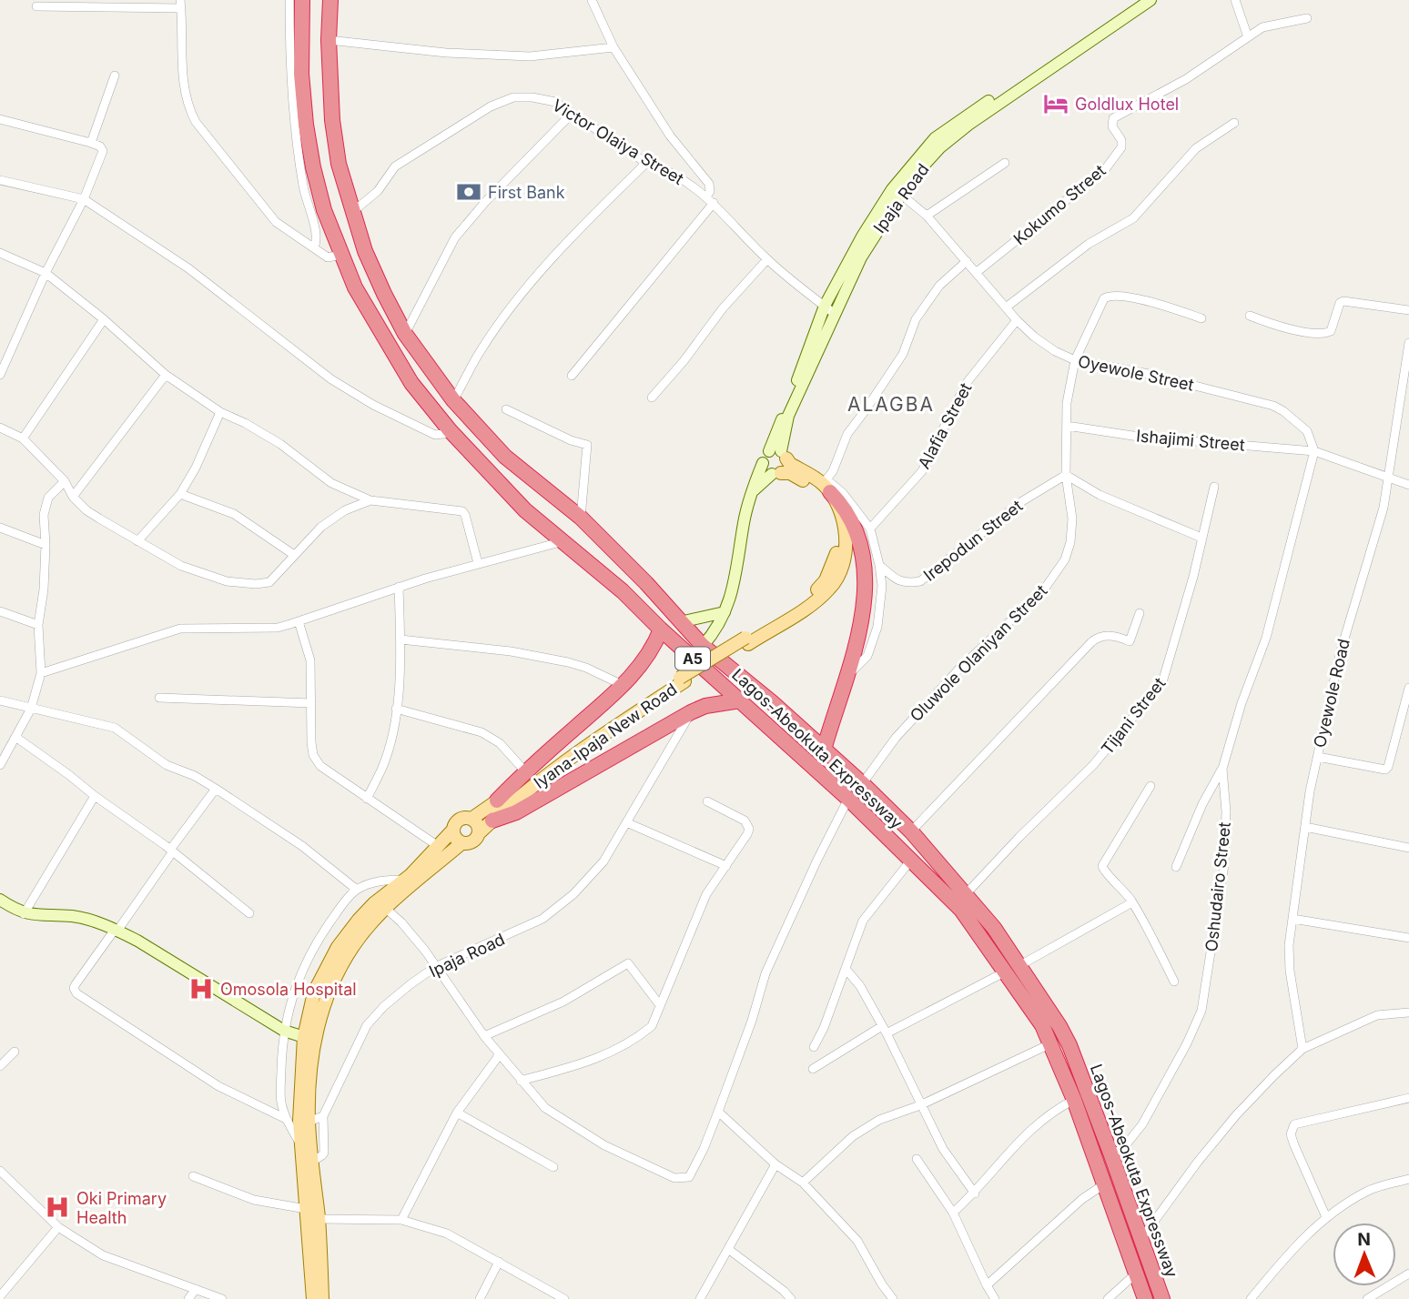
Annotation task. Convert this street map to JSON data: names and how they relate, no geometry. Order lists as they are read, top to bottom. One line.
{"streets":{"highway":["A5","Lagos-Abeokuta Expressway"],"main road":["Ipaja Road","Iyana-Ipaja New Road"],"street":["Victor Olaiya Street","Kokumo Street","Oyewole Street","Alafia Street","Ishajimi Street","Irepodun Street","Oluwole Olaniyan Street","Oyewole Road","Tijani Street","Oshudairo Street"]},"crossings":[["Victor Olaiya Street","Ipaja Road"],["Victor Olaiya Street","Lagos-Abeokuta Expressway"],["Ipaja Road","Oyewole Street"],["Ipaja Road","Iyana-Ipaja New Road"],["Kokumo Street","Oyewole Street"],["Oyewole Street","Alafia Street"],["Oyewole Street","Ishajimi Street"],["Oyewole Street","Oluwole Olaniyan Street"],["Oyewole Street","Oshudairo Street"],["Ishajimi Street","Oluwole Olaniyan Street"],["Ishajimi Street","Oshudairo Street"],["Irepodun Street","Oluwole Olaniyan Street"],["Oluwole Olaniyan Street","Lagos-Abeokuta Expressway"],["Tijani Street","Lagos-Abeokuta Expressway"],["Lagos-Abeokuta Expressway","Oshudairo Street"]],"districts":["ALAGBA"],"places":{"hotel":["Goldlux Hotel"],"bank":["First Bank"],"hospital":["Omosola Hospital","Oki Primary Health"]},"north":"top"}
